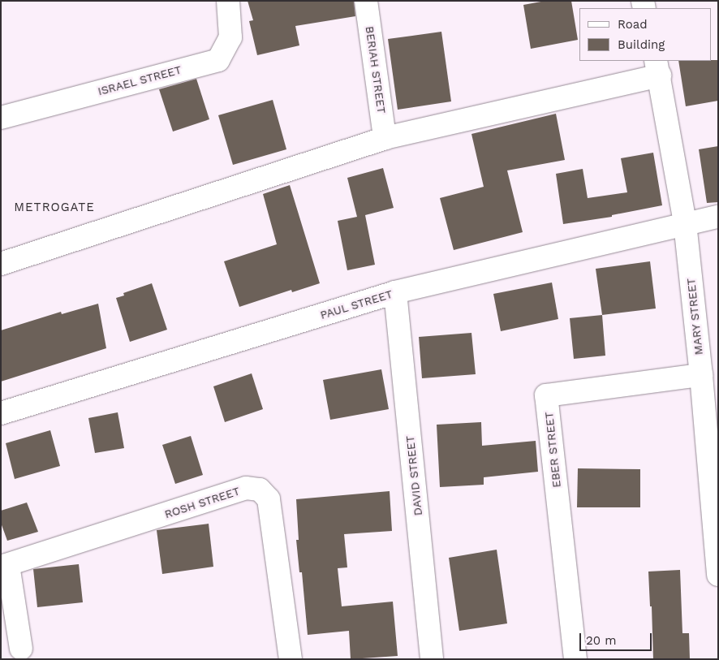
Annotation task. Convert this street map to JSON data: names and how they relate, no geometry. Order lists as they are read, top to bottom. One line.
{"streets":{"street":["BERIAH STREET","ISRAEL STREET","PAUL STREET","MARY STREET","EBER STREET","DAVID STREET","ROSH STREET"]},"crossings":[["PAUL STREET","MARY STREET"],["PAUL STREET","DAVID STREET"],["MARY STREET","EBER STREET"]],"districts":["METROGATE"],"legend":["Road","Building"],"scale_bar":"20 m"}
